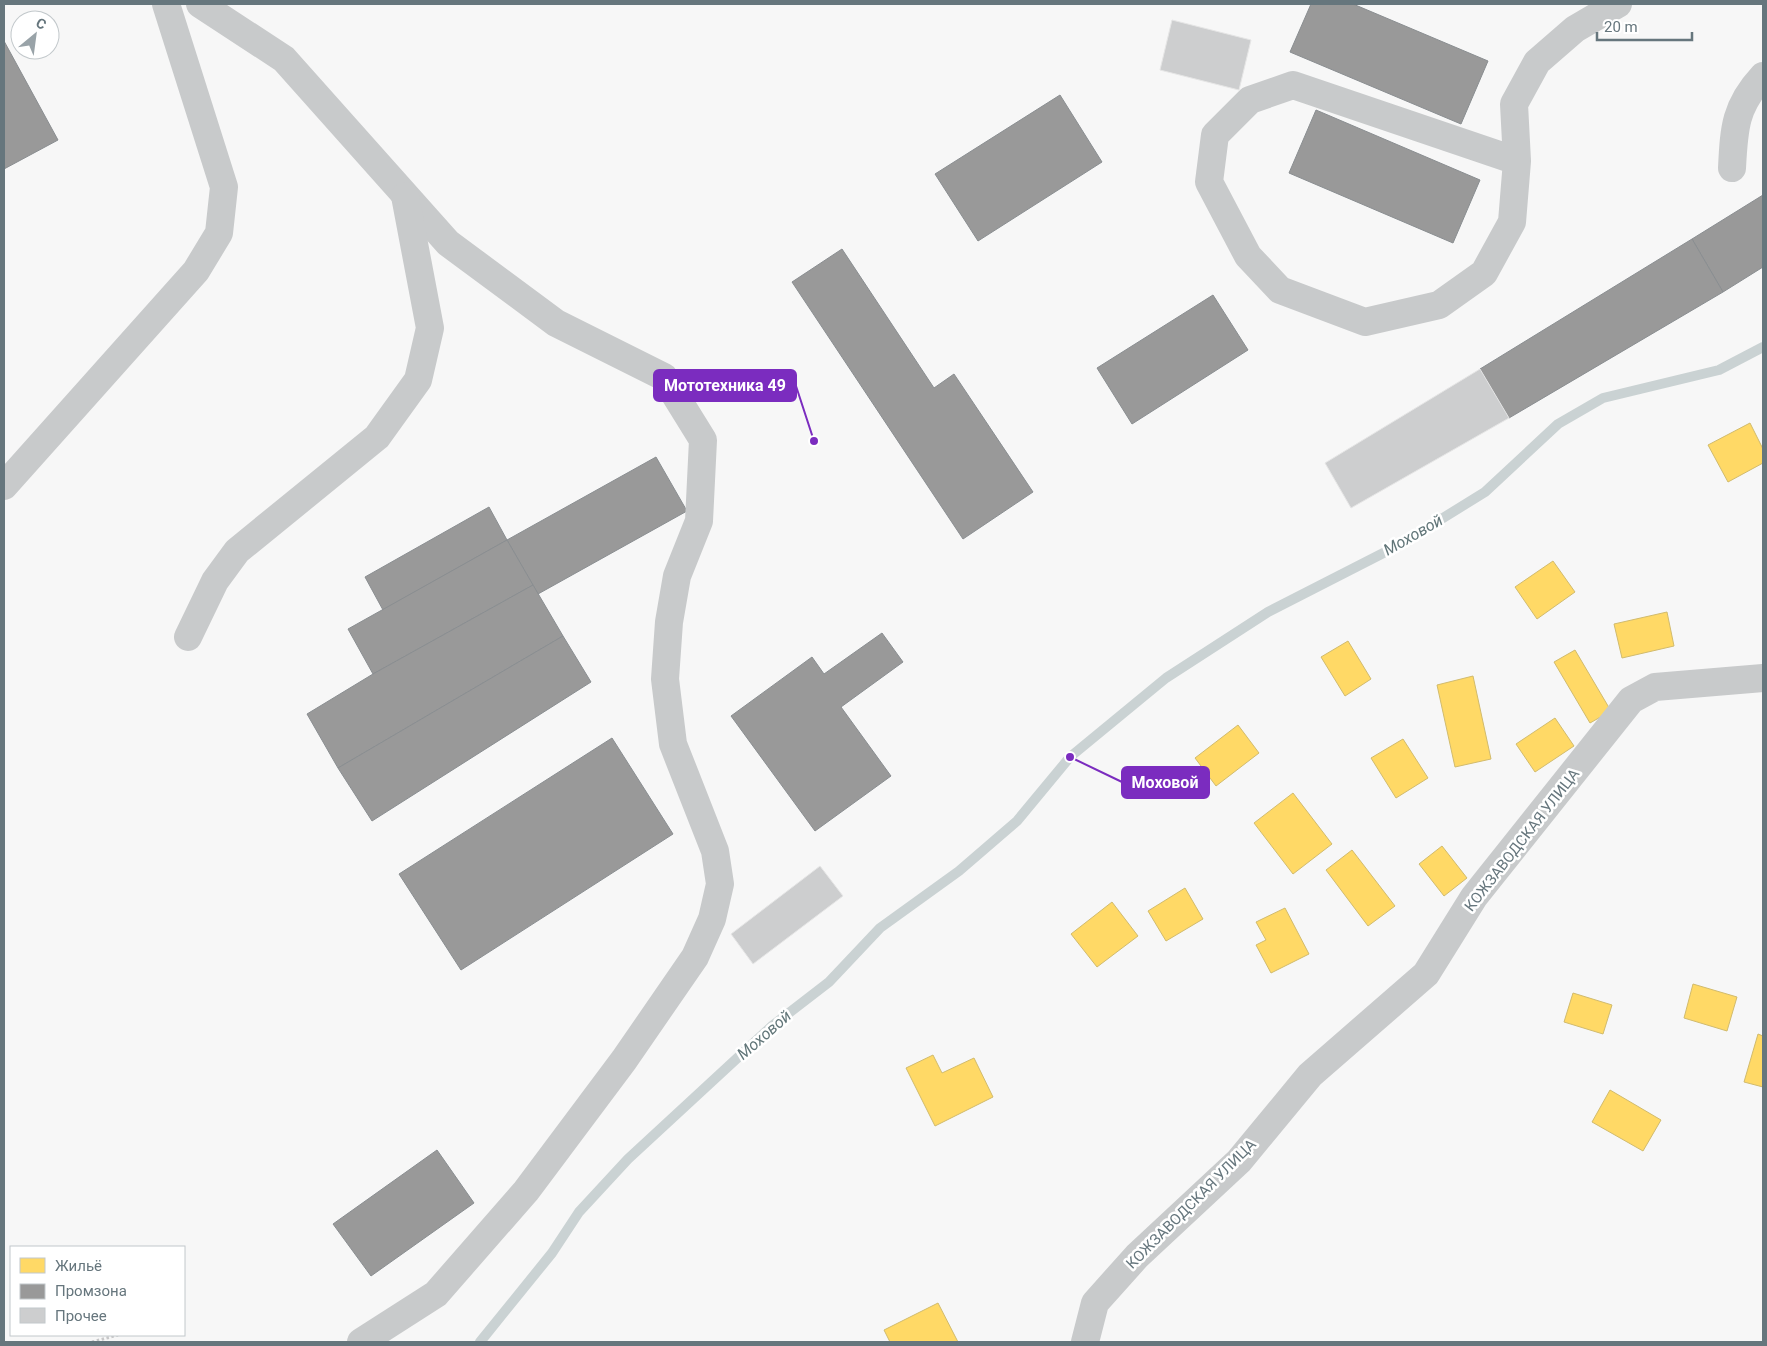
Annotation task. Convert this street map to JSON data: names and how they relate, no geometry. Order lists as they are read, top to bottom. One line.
{"streets":{"street":["КОЖЗАВОДСКАЯ УЛИЦА"]},"water":["Моховой"],"places":["Мототехника 49","Моховой"],"legend":["Жильё","Промзона","Прочее"],"scale_bar":"20 m","north":"top right"}
